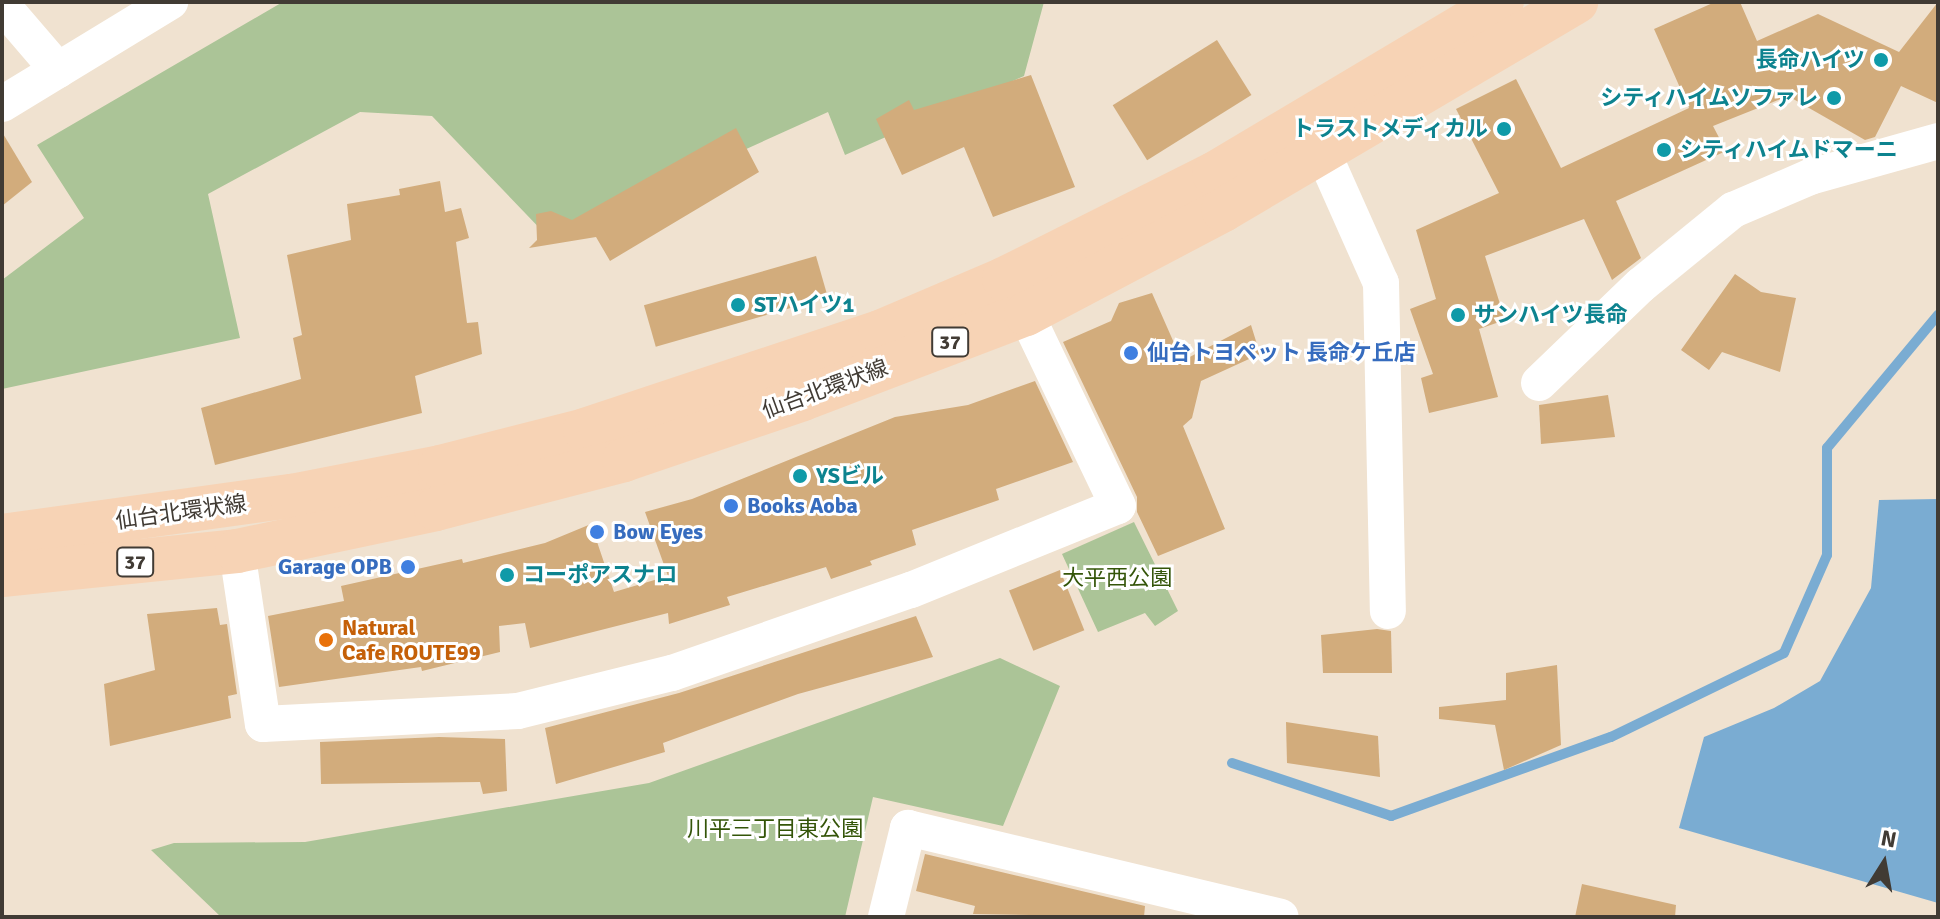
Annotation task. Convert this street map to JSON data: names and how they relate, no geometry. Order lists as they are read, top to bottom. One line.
{"streets":{"main road":["37","仙台北環状線"]},"parks":["大平西公園","川平三丁目東公園"],"places":["長命ハイツ","シティハイムソファレ","トラストメディカル","シティハイムドマーニ","STハイツ1","サンハイツ長命","仙台トヨペット 長命ケ丘店","YSビル","Books Aoba","Bow Eyes","Garage OPB","コーポアスナロ","Natural Cafe ROUTE99"],"north":"top"}
